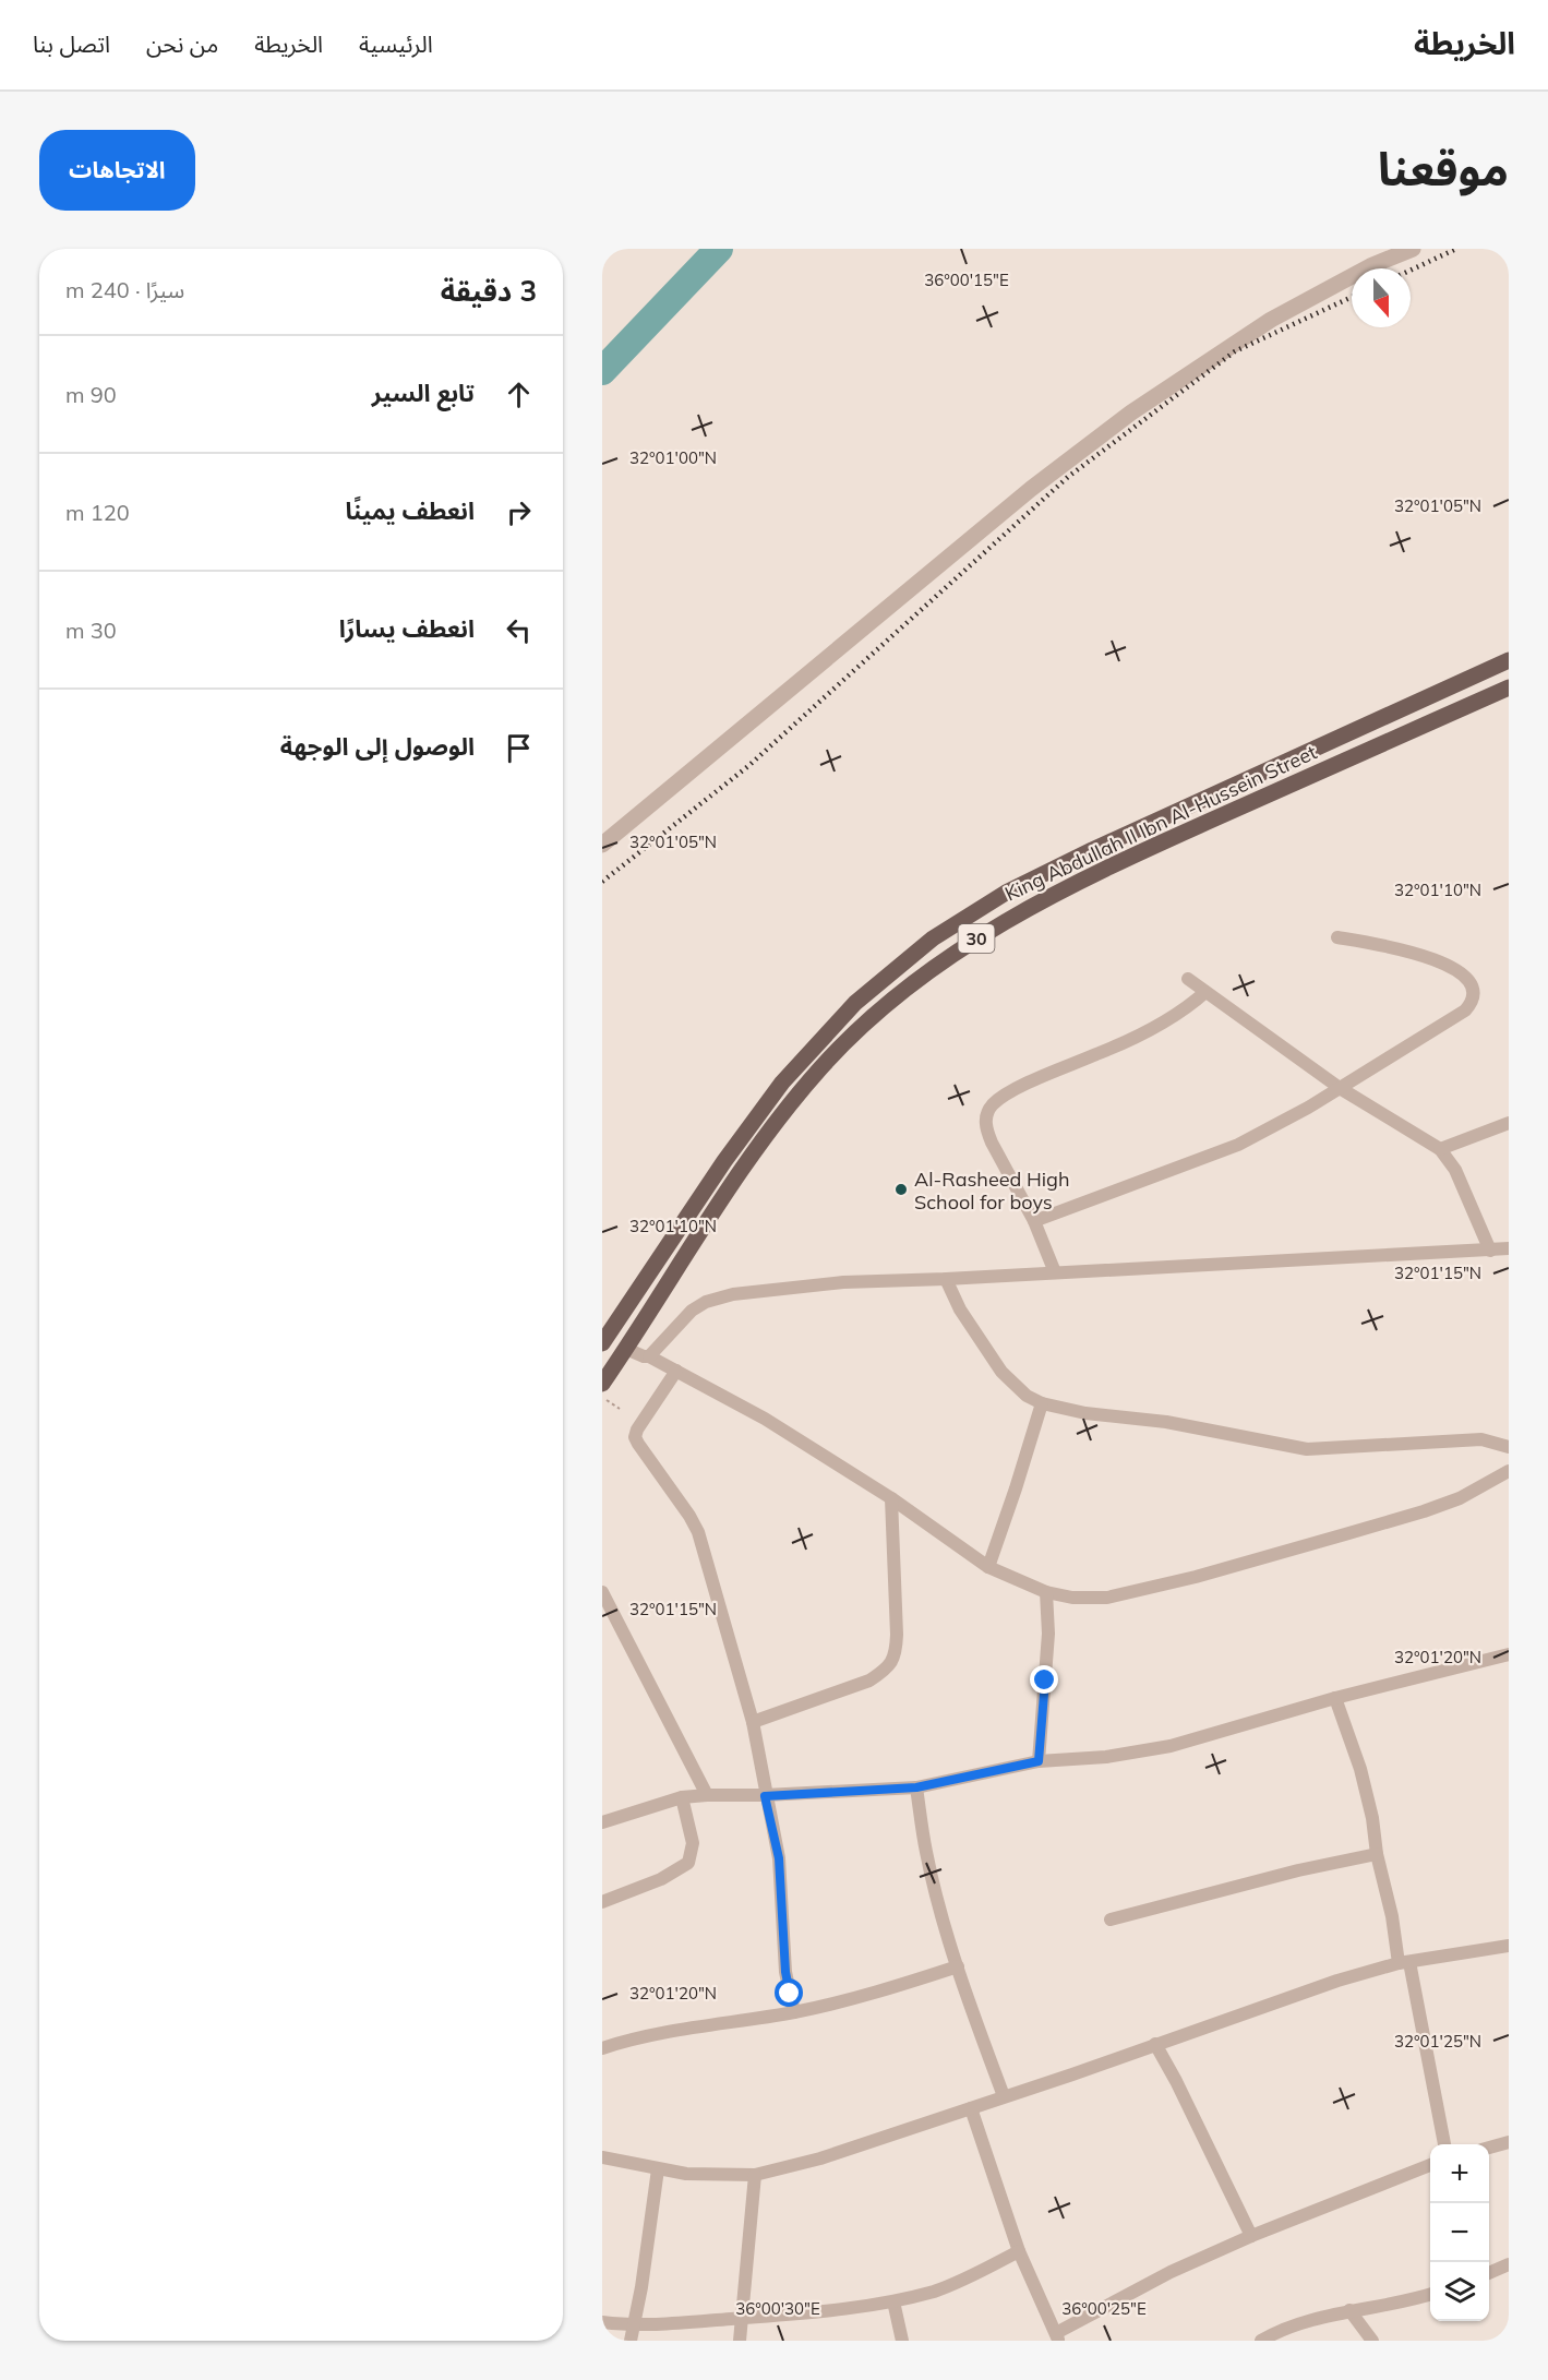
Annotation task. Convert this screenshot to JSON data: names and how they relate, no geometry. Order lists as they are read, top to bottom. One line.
{"streets":{"main road":["King Abdullah II Ibn Al-Hussein Street","30"]},"places":["Al-Rasheed High School for boys"],"north":"bottom","page":{"header":"الخريطة","nav":["الرئيسية","الخريطة","من نحن","اتصل بنا"],"title":"موقعنا","buttons":"الاتجاهات","heading":["3 دقيقة","سيرًا · 240 m"],"list":[["تابع السير","90 m"],["انعطف يمينًا","120 m"],["انعطف يسارًا","30 m"],"الوصول إلى الوجهة"],"map_buttons":["+","−"]},"coordinates":["36°00'15\"E","32°01'00\"N","32°01'05\"N","32°01'10\"N","32°01'15\"N","32°01'20\"N","32°01'25\"N","36°00'30\"E","36°00'25\"E"]}
